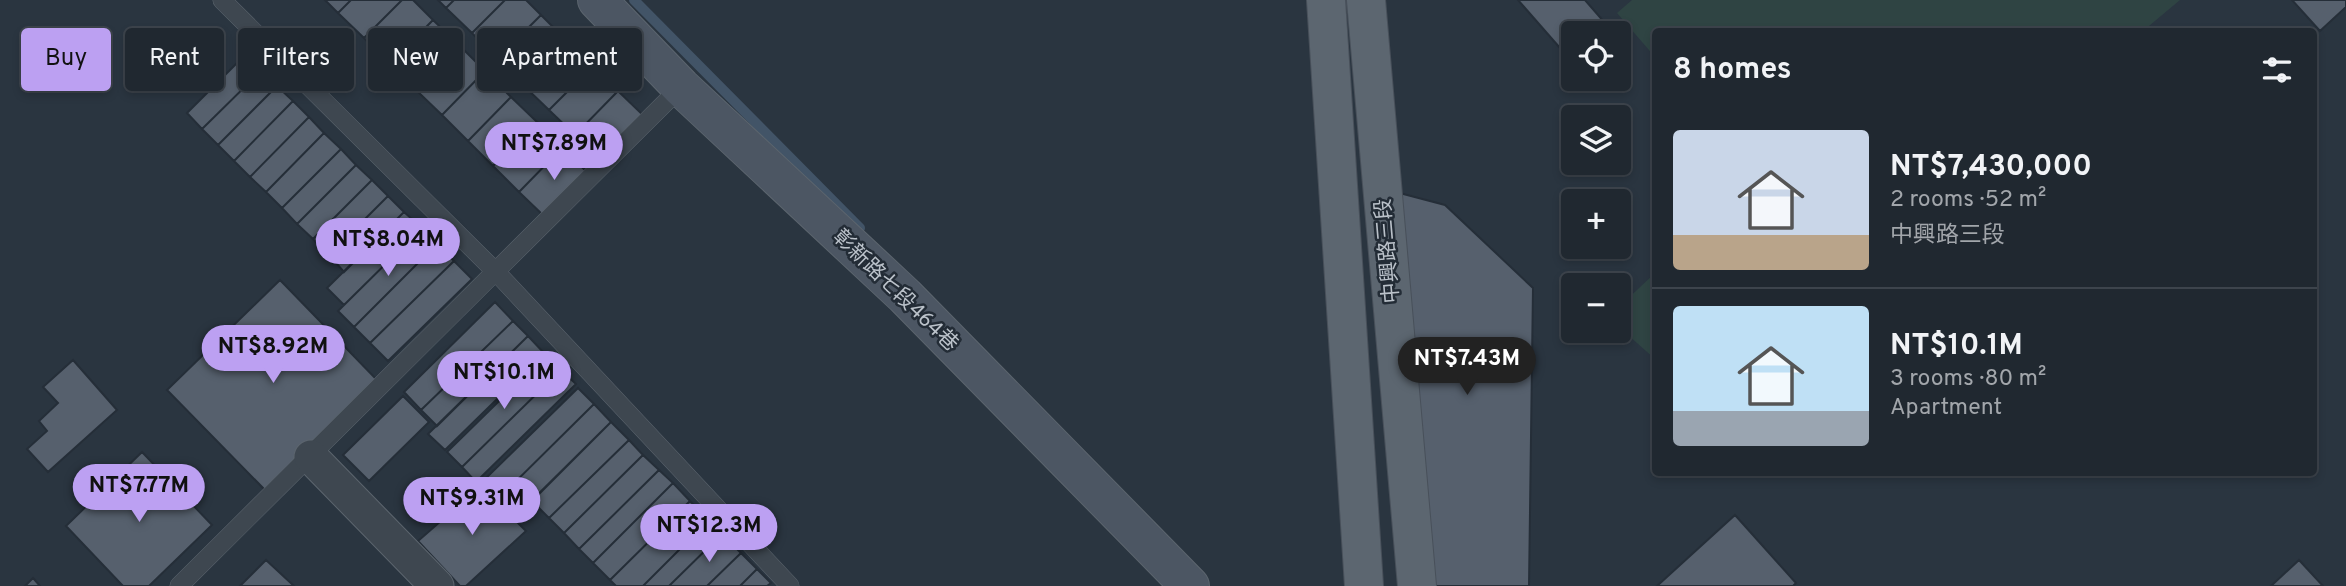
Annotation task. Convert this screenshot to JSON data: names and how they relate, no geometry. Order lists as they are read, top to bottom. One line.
{"streets":{"main road":["中興路三段"],"street":["彰新路七段464巷"]},"page":{"map_buttons":["+","−"],"chip":["Buy","Rent","Filters","New","Apartment"],"heading":"8 homes","list":[{"name":"NT$7,430,000","note":"2 rooms · 52 m² · 中興路三段"},{"name":"NT$10.1M","note":"3 rooms · 80 m² · Apartment"}],"price":["NT$7.89M","NT$8.04M","NT$8.92M","NT$7.43M","NT$10.1M","NT$7.77M","NT$9.31M","NT$12.3M"]}}
